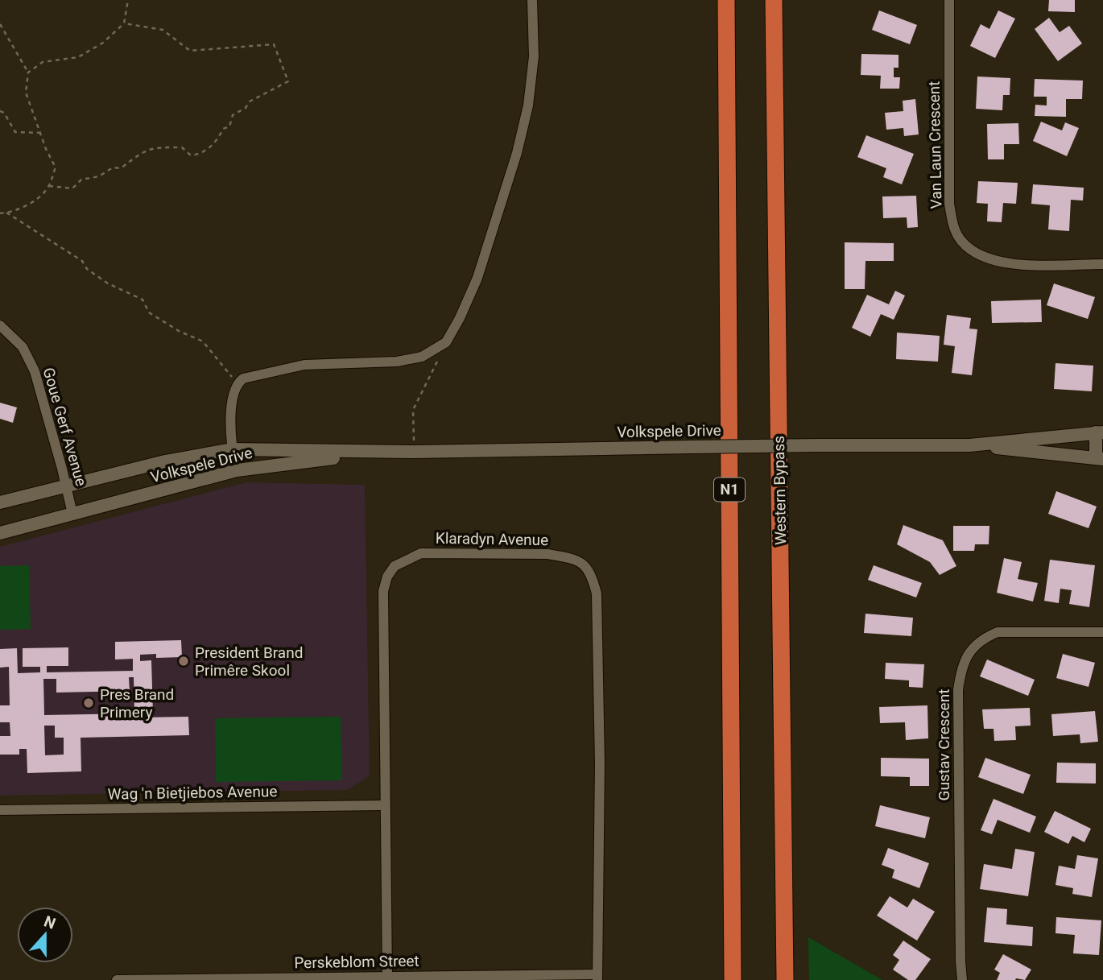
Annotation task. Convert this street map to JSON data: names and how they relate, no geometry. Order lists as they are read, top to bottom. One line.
{"streets":{"highway":["N1","Western Bypass"],"street":["Van Laun Crescent","Goue Gerf Avenue","Volkspele Drive","Klaradyn Avenue","Gustav Crescent","Wag 'n Bietjiebos Avenue","Perskeblom Street"]},"crossings":[["Goue Gerf Avenue","Volkspele Drive"],["Klaradyn Avenue","Wag 'n Bietjiebos Avenue"],["Klaradyn Avenue","Perskeblom Street"]],"places":["President Brand Primêre Skool","Pres Brand Primery"],"north":"top"}
